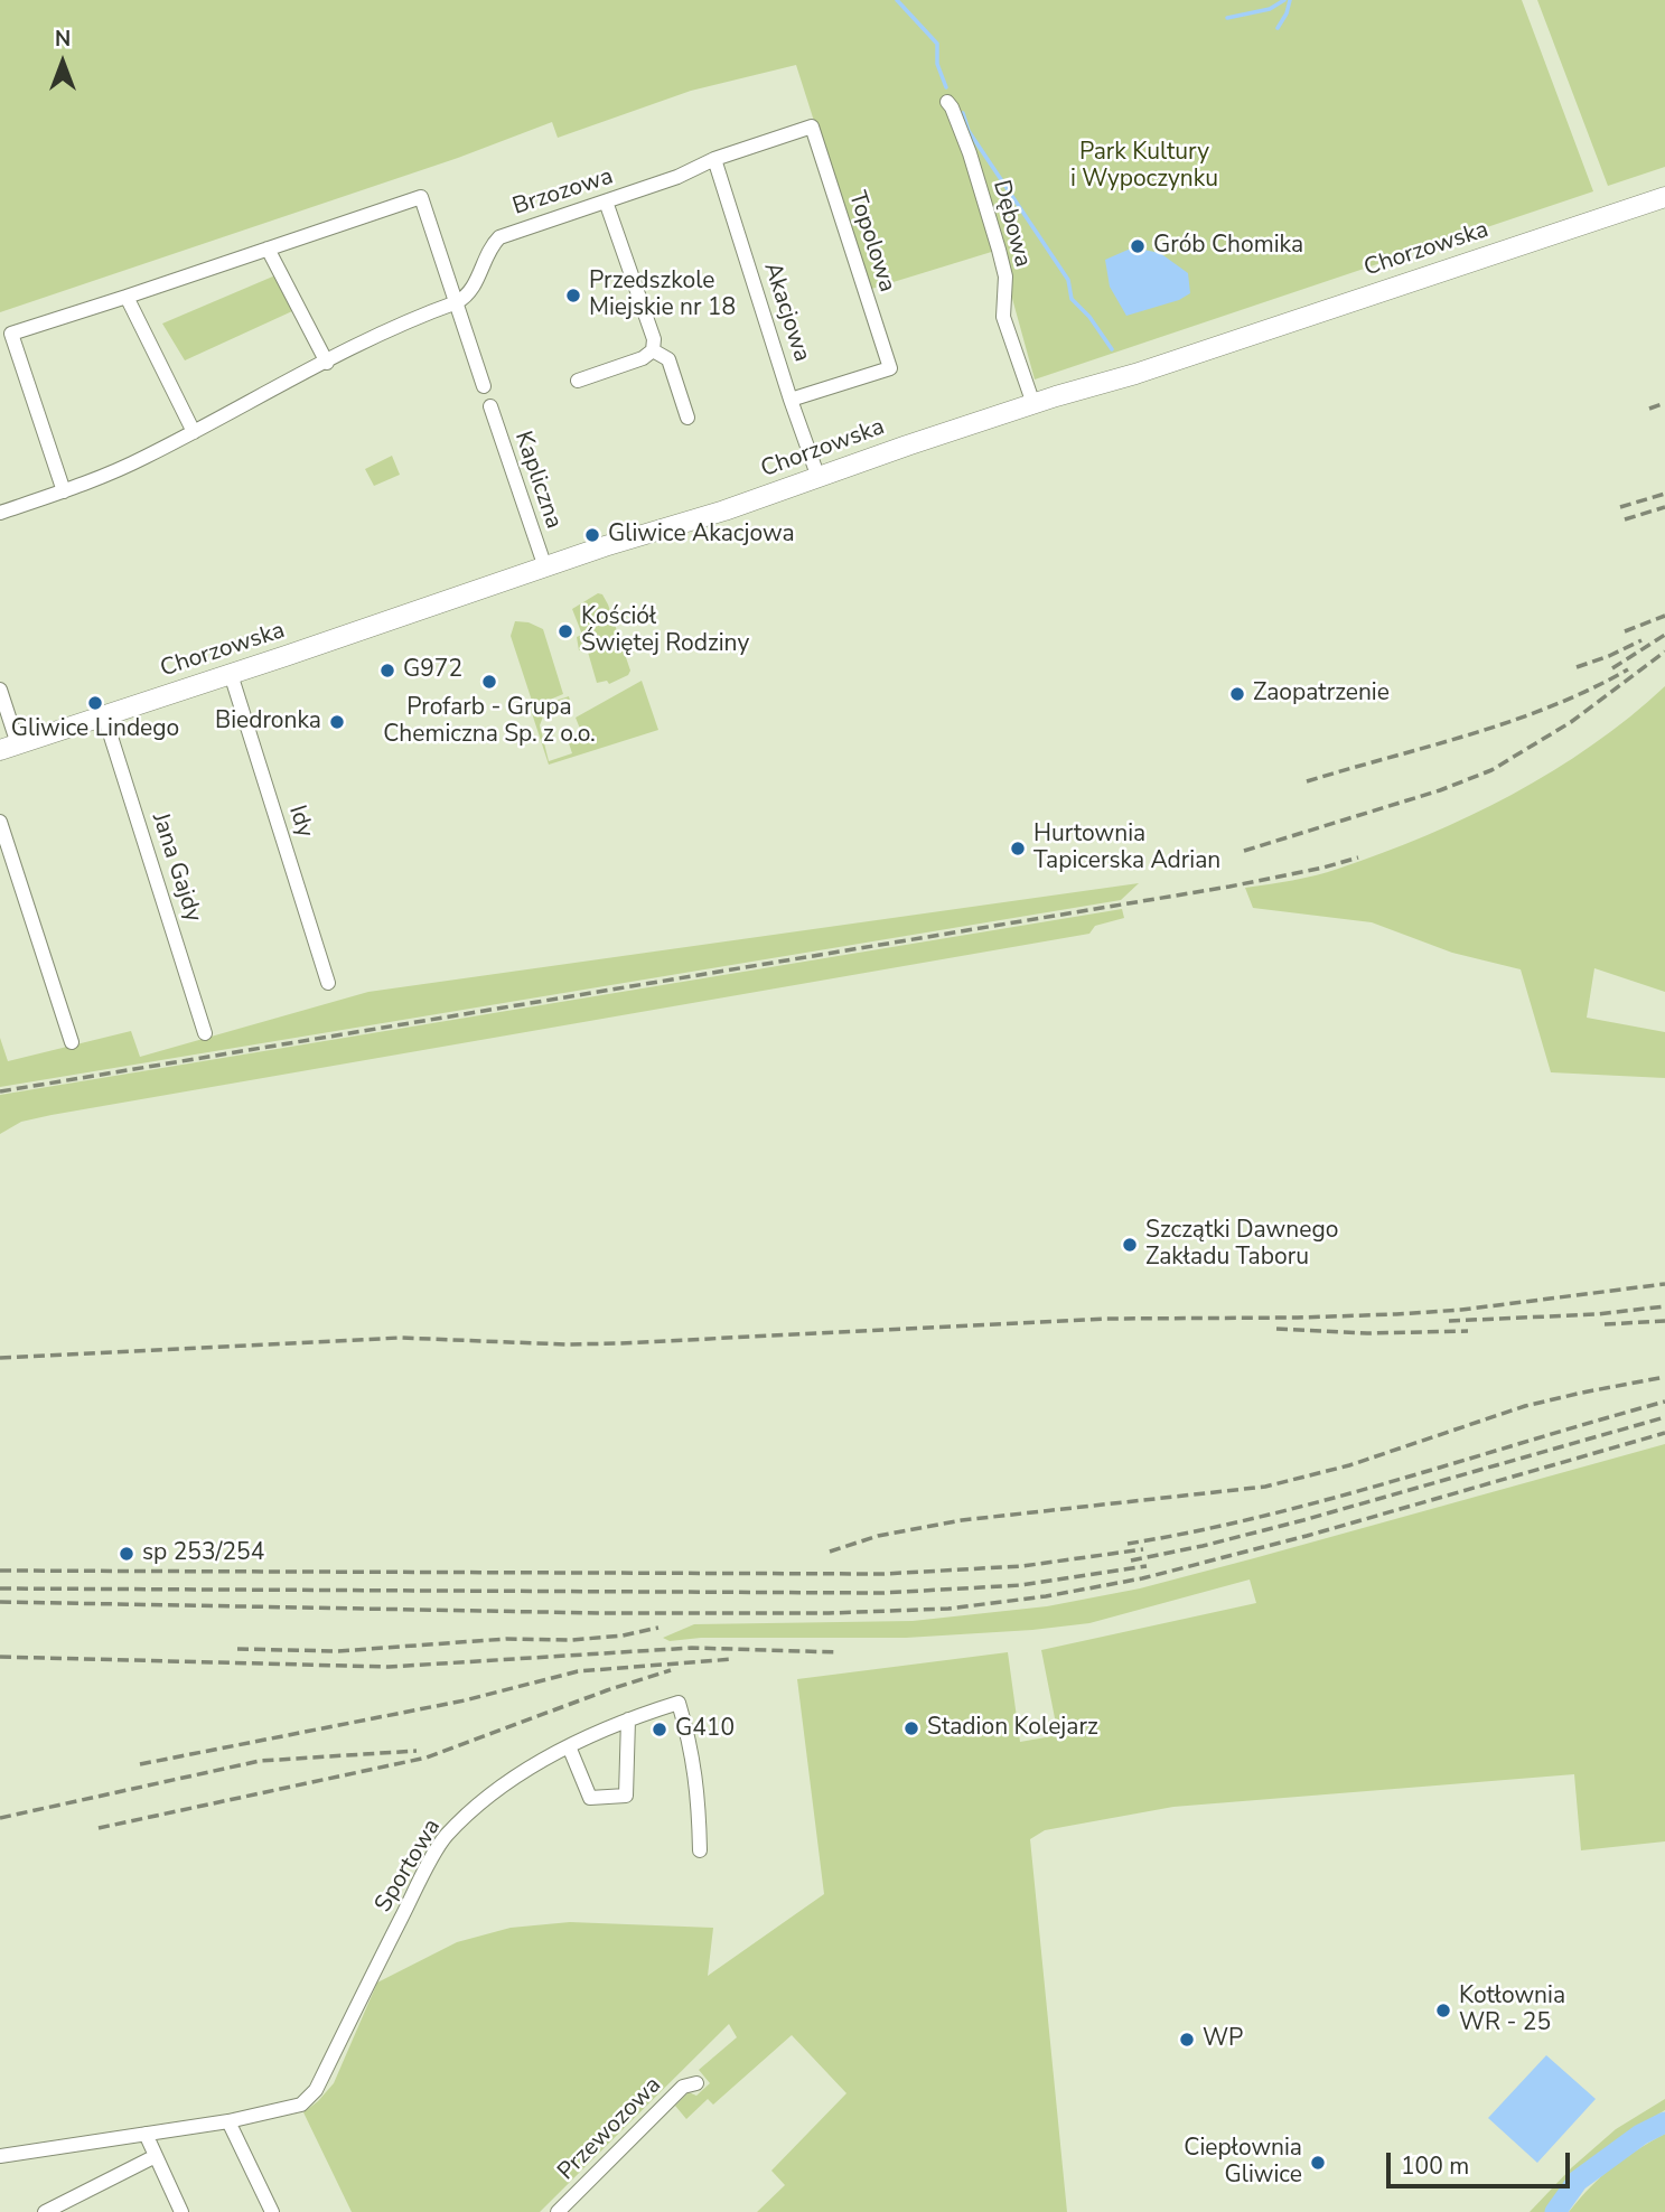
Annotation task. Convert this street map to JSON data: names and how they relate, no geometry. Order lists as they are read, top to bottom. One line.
{"streets":{"main road":["Chorzowska"],"street":["Brzozowa","Dębowa","Topolowa","Akacjowa","Kapliczna","Idy","Jana Gajdy","Sportowa","Przewozowa"]},"crossings":[["Brzozowa","Topolowa"],["Brzozowa","Akacjowa"],["Dębowa","Chorzowska"],["Topolowa","Akacjowa"],["Chorzowska","Akacjowa"],["Chorzowska","Kapliczna"],["Chorzowska","Idy"],["Chorzowska","Jana Gajdy"]],"parks":["Park Kultury i Wypoczynku"],"places":["Grób Chomika","Przedszkole Miejskie nr 18","Gliwice Akacjowa","Kościół Świętej Rodziny","G972","Profarb - Grupa Chemiczna Sp. z o.o.","Zaopatrzenie","Gliwice Lindego","Biedronka","Hurtownia Tapicerska Adrian","Szczątki Dawnego Zakładu Taboru","sp 253/254","Stadion Kolejarz","G410","Kotłownia WR - 25","WP","Ciepłownia Gliwice"],"scale_bar":"100 m","north":"top"}
